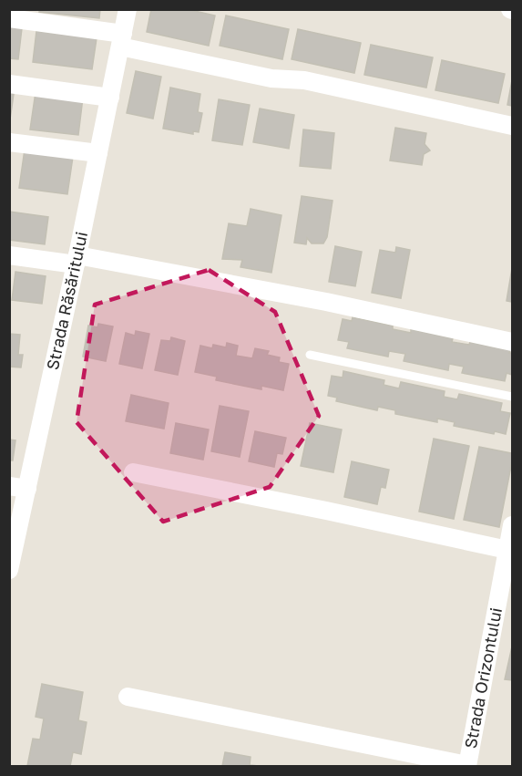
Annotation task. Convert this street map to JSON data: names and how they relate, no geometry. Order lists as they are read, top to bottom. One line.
{"streets":{"street":["Strada Răsăritului","Strada Orizontului"]}}
